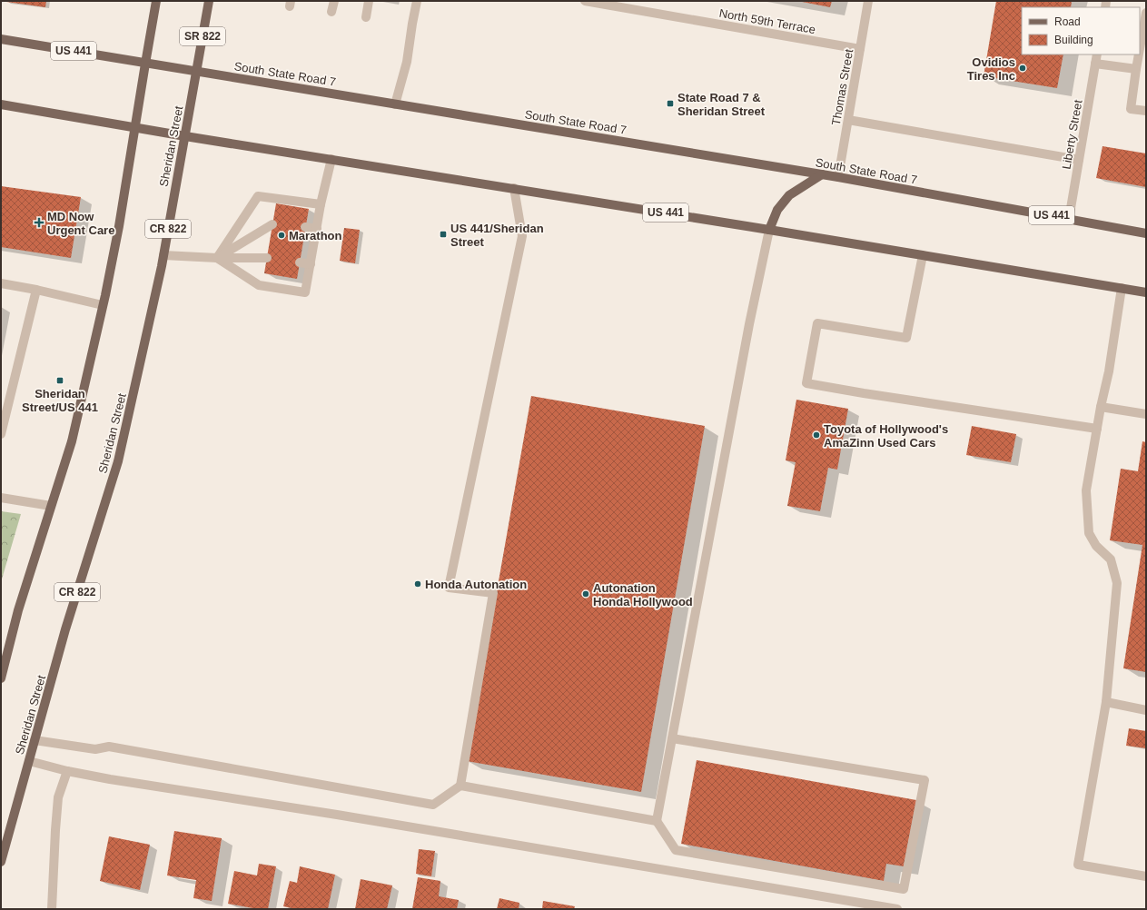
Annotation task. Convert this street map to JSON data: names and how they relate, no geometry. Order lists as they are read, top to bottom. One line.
{"streets":{"main road":["SR 822","US 441","South State Road 7","Sheridan Street","CR 822"],"street":["North 59th Terrace","Thomas Street","Liberty Street"]},"crossings":[["North 59th Terrace","Thomas Street"],["US 441","Sheridan Street"],["South State Road 7","Thomas Street"],["South State Road 7","Liberty Street"],["South State Road 7","Sheridan Street"]],"places":{"other":["Ovidios Tires Inc","Marathon","Toyota of Hollywood's AmaZinn Used Cars","Honda Autonation","Autonation Honda Hollywood"],"transit":["State Road 7 & Sheridan Street","US 441/Sheridan Street","Sheridan Street/US 441"],"health":["MD Now Urgent Care"]},"legend":["Road","Building"]}
